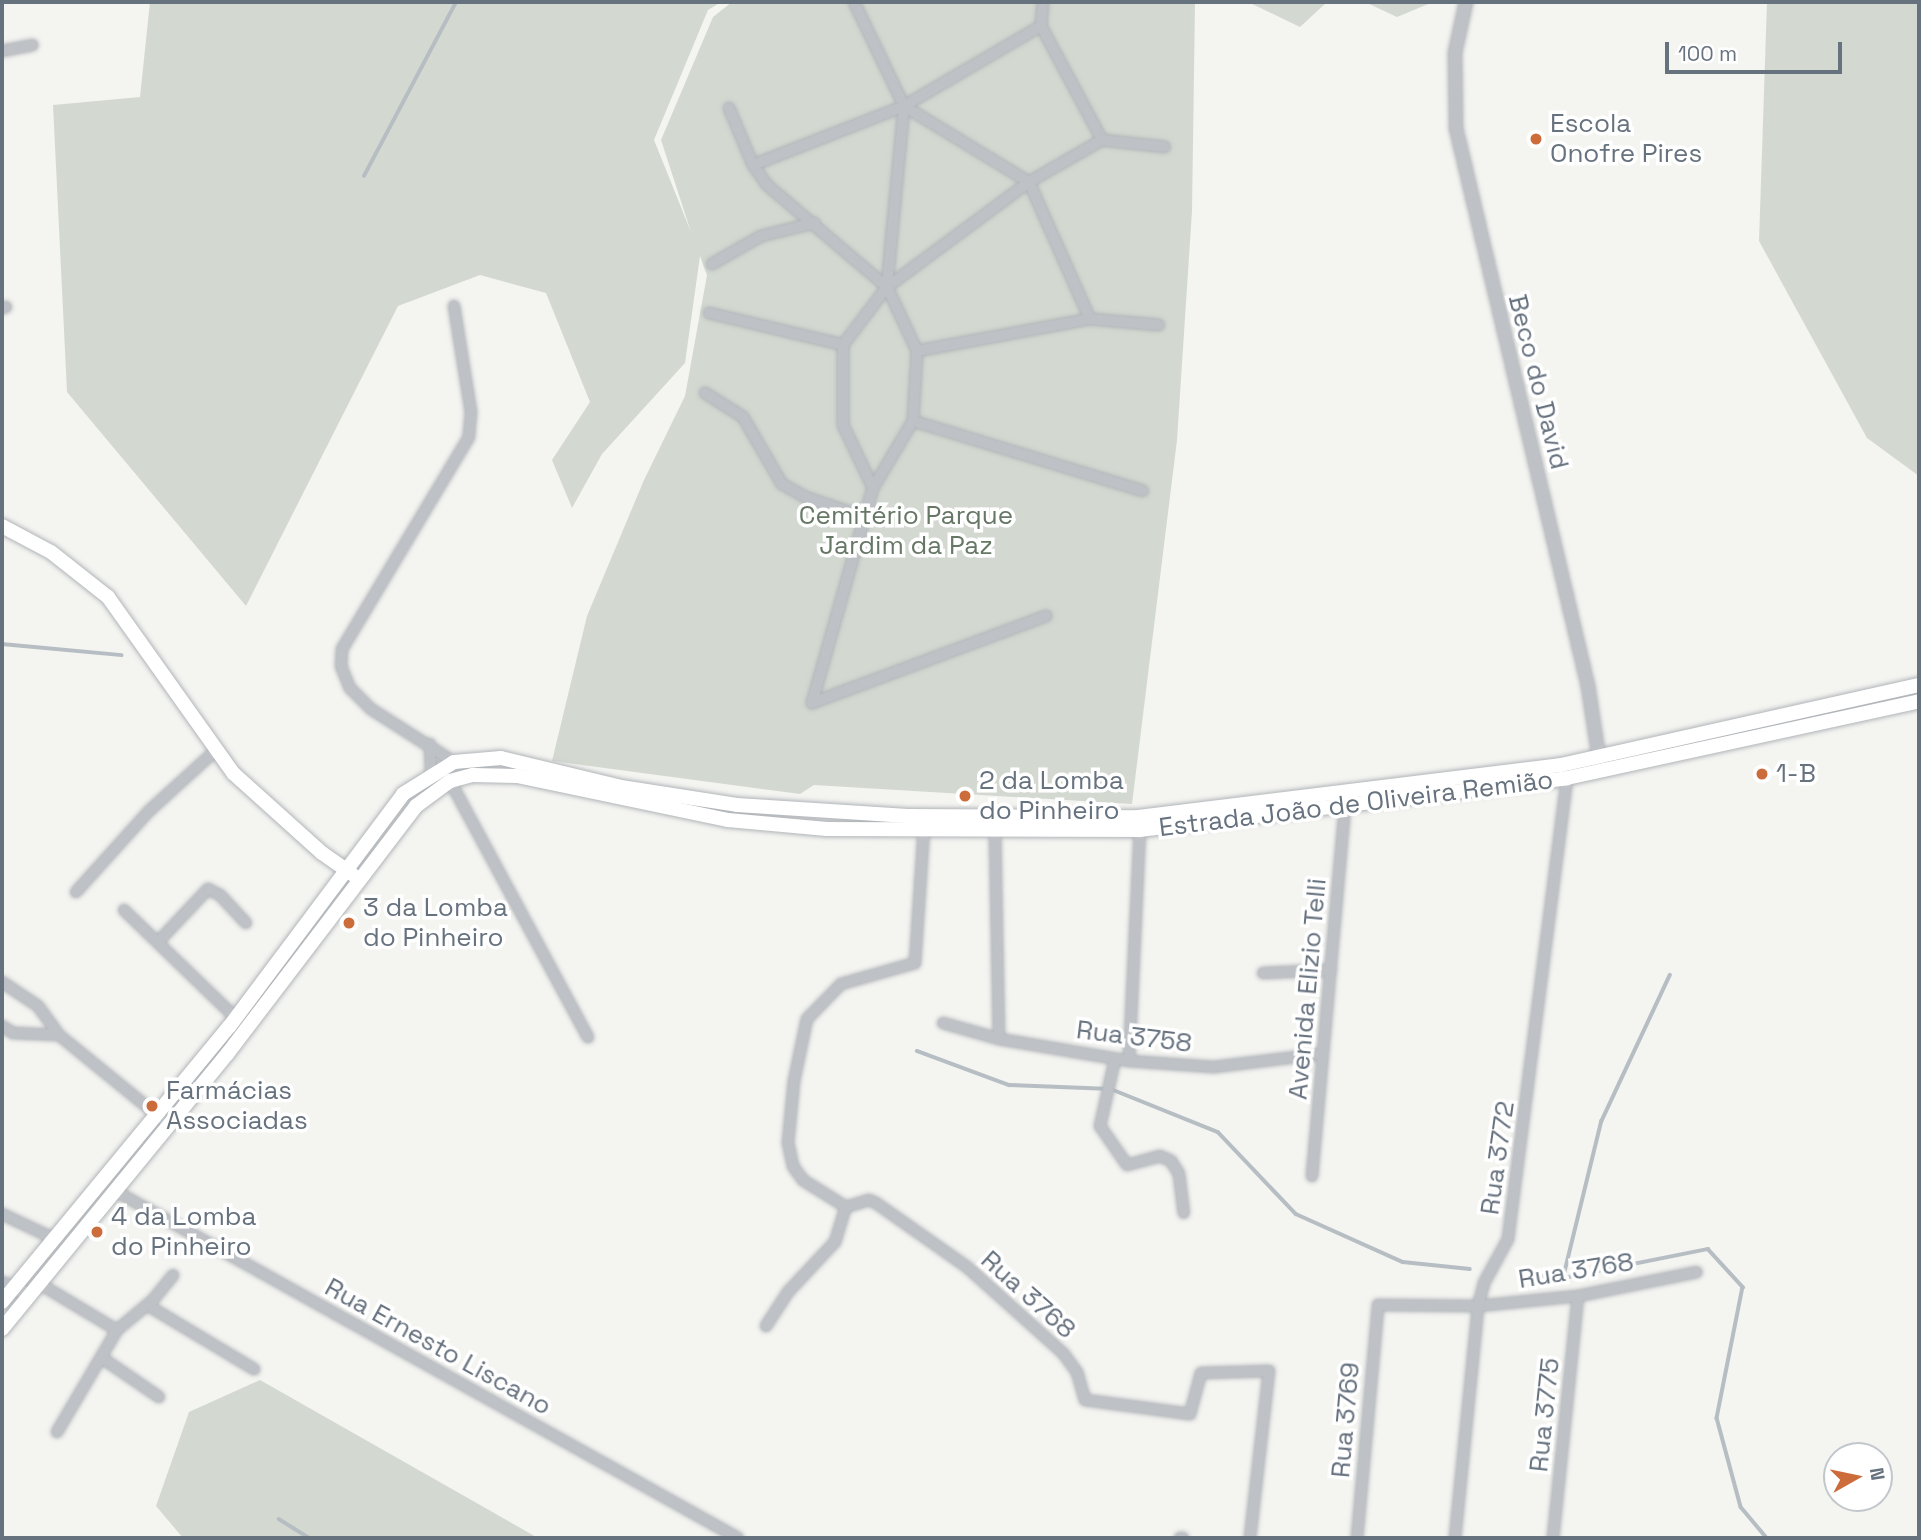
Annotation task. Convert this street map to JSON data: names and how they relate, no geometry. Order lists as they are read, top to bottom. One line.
{"streets":{"main road":["Estrada João de Oliveira Remião"],"street":["Beco do David","Avenida Elizio Telli","Rua 3758","Rua 3772","Rua 3768","Rua Ernesto Liscano","Rua 3775","Rua 3769"]},"crossings":[["Beco do David","Estrada João de Oliveira Remião"],["Estrada João de Oliveira Remião","Avenida Elizio Telli"],["Estrada João de Oliveira Remião","Rua 3772"],["Estrada João de Oliveira Remião","Rua Ernesto Liscano"],["Avenida Elizio Telli","Rua 3758"],["Rua 3772","Rua 3768"],["Rua 3768","Rua 3775"],["Rua 3768","Rua 3769"]],"parks":["Cemitério Parque Jardim da Paz"],"places":["Escola Onofre Pires","1-B","2 da Lomba do Pinheiro","3 da Lomba do Pinheiro","Farmácias Associadas","4 da Lomba do Pinheiro"],"scale_bar":"100 m","north":"right"}
